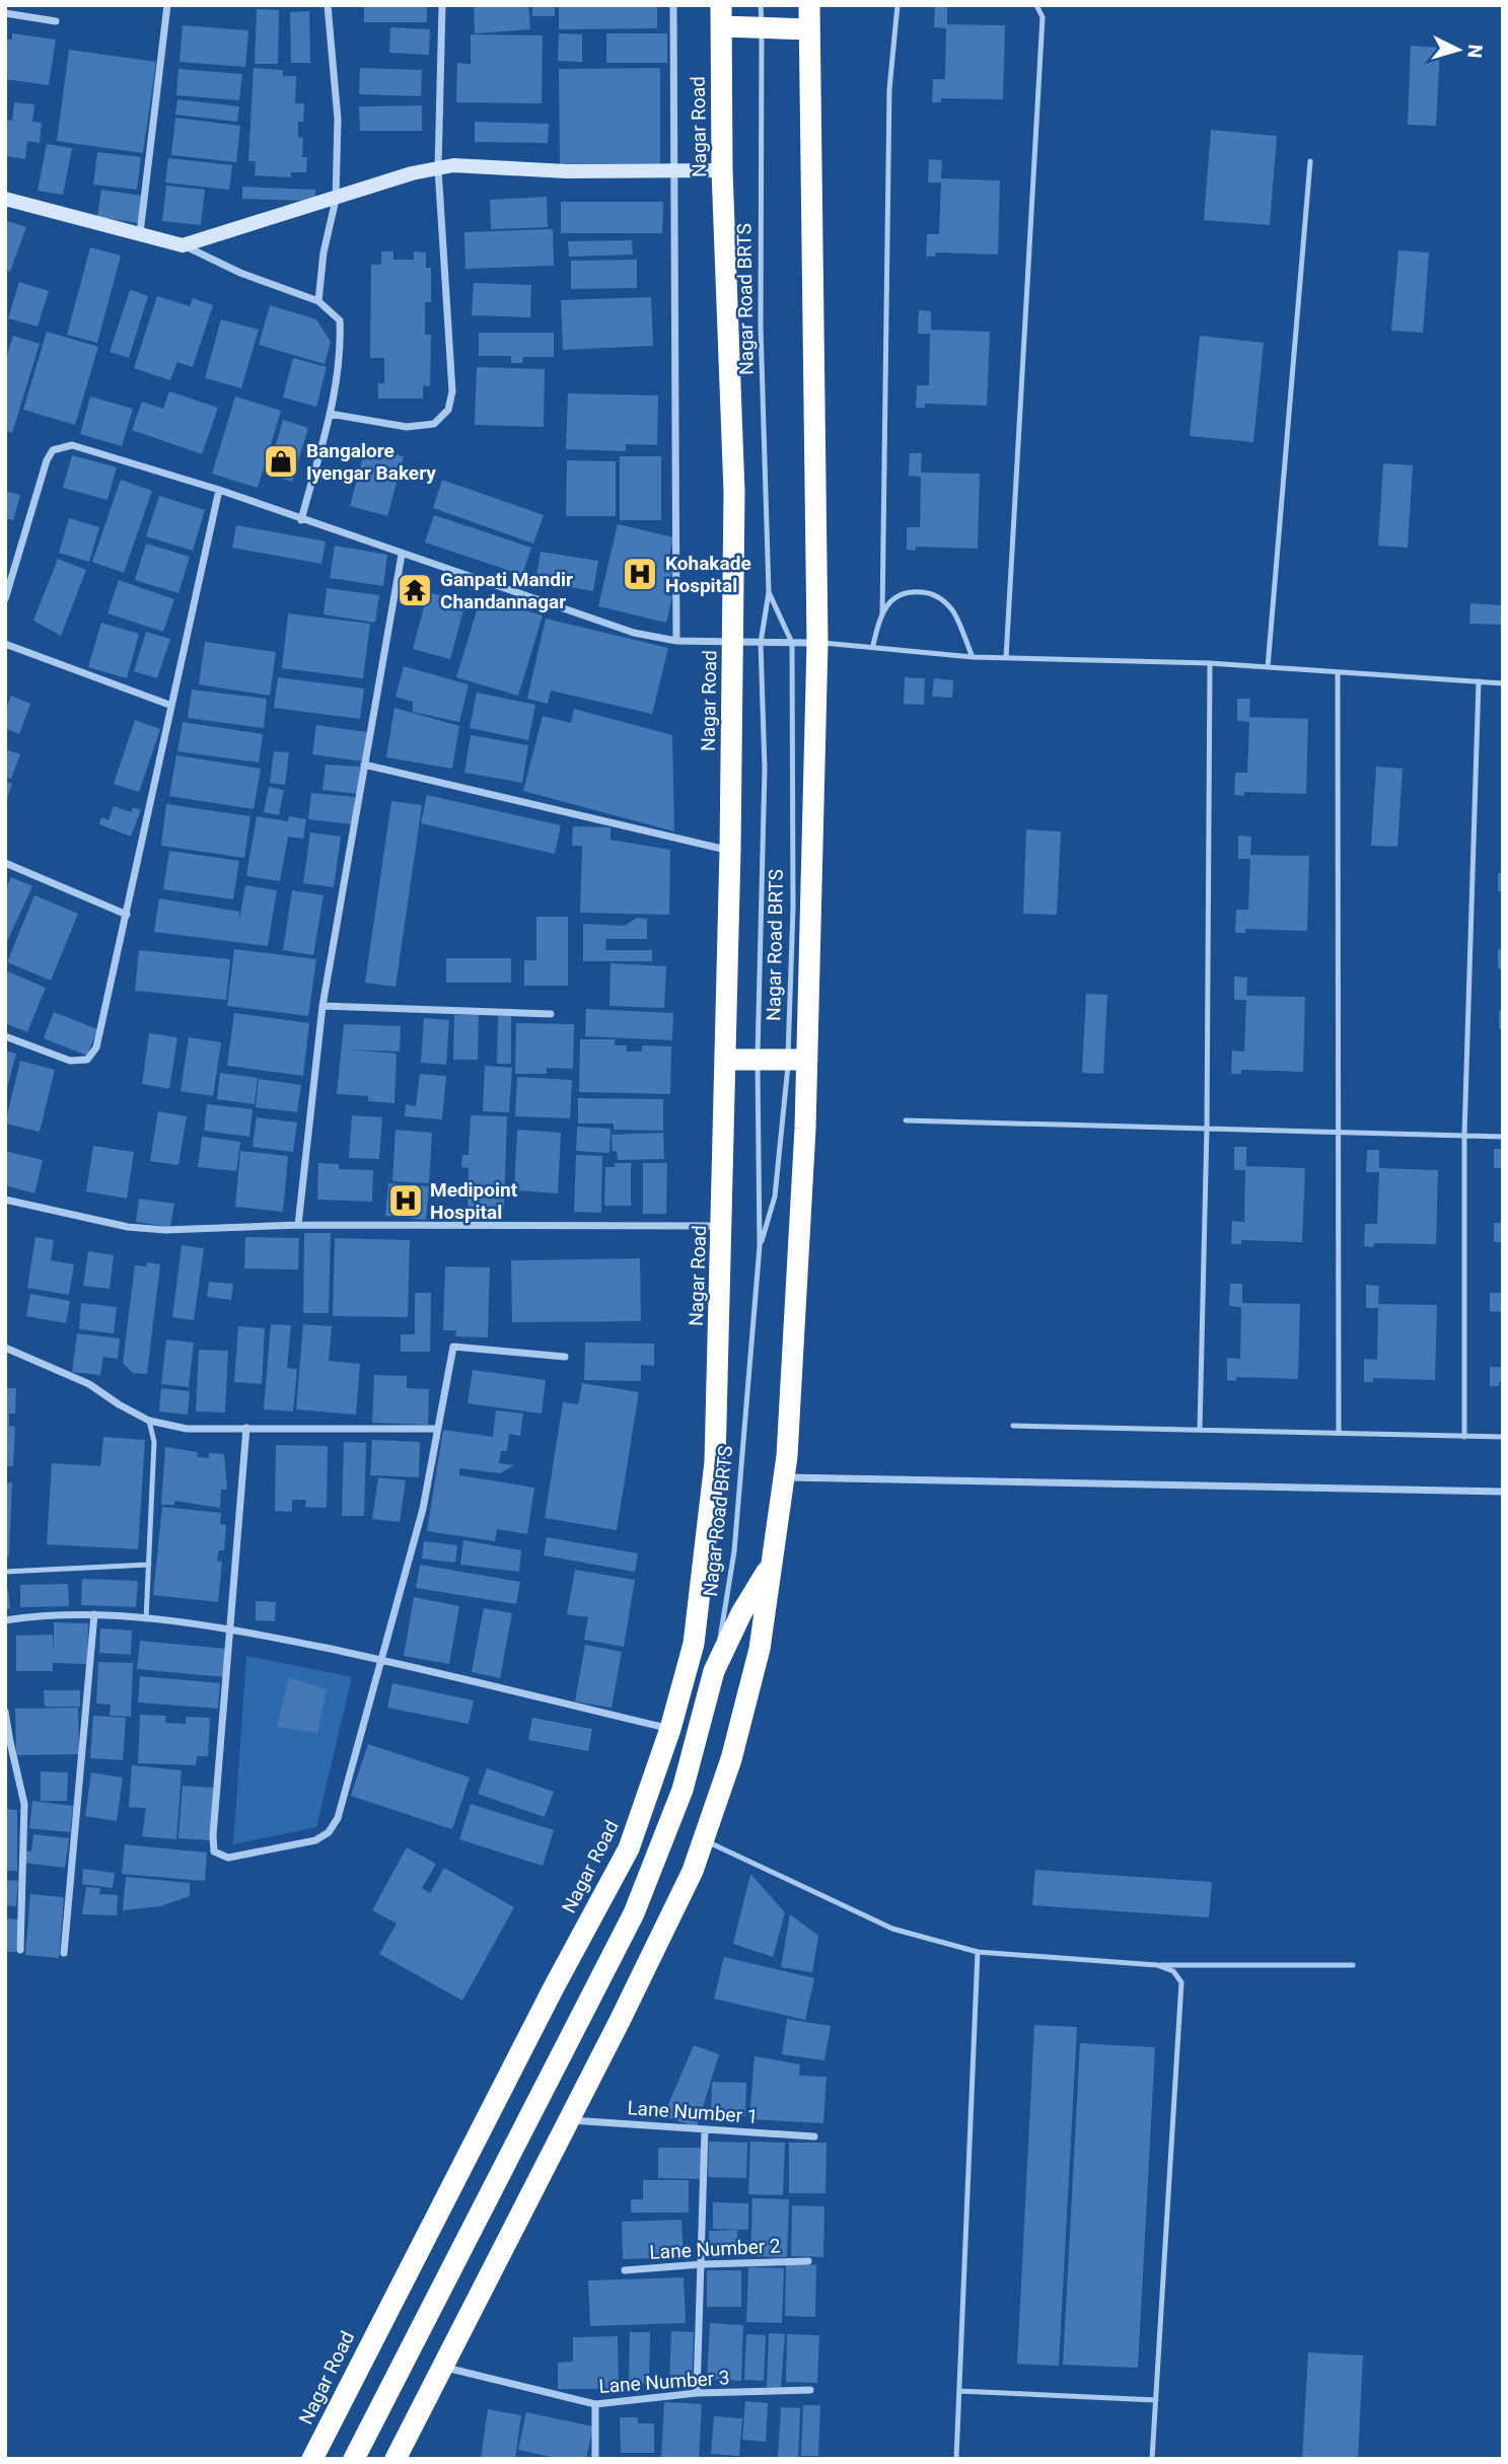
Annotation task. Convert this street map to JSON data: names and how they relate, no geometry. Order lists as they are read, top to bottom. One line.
{"streets":{"highway":["Nagar Road"],"street":["Lane Number 1","Lane Number 2","Lane Number 3"],"lane":["Nagar Road BRTS"]},"places":{"shop":["Bangalore Iyengar Bakery"],"hospital":["Kohakade Hospital","Medipoint Hospital"],"temple":["Ganpati Mandir Chandannagar"]},"north":"right"}
